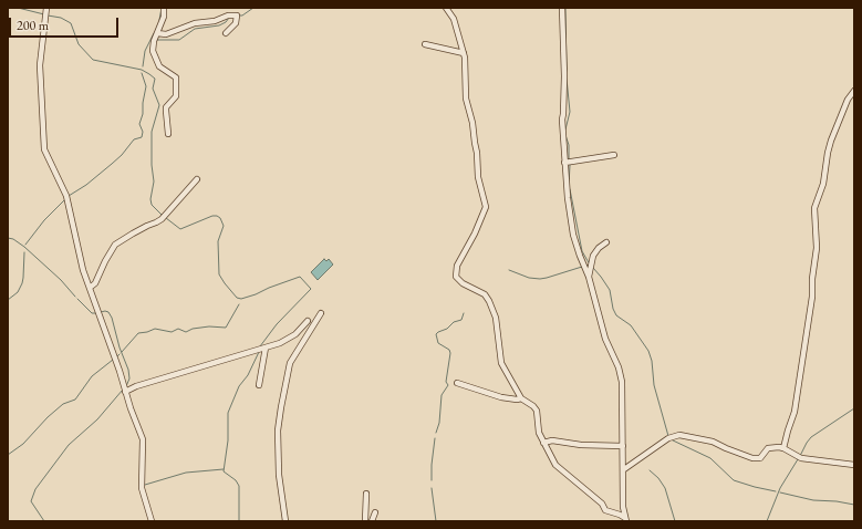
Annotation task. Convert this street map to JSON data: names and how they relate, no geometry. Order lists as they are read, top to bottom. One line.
{"scale_bar":"200 m"}
